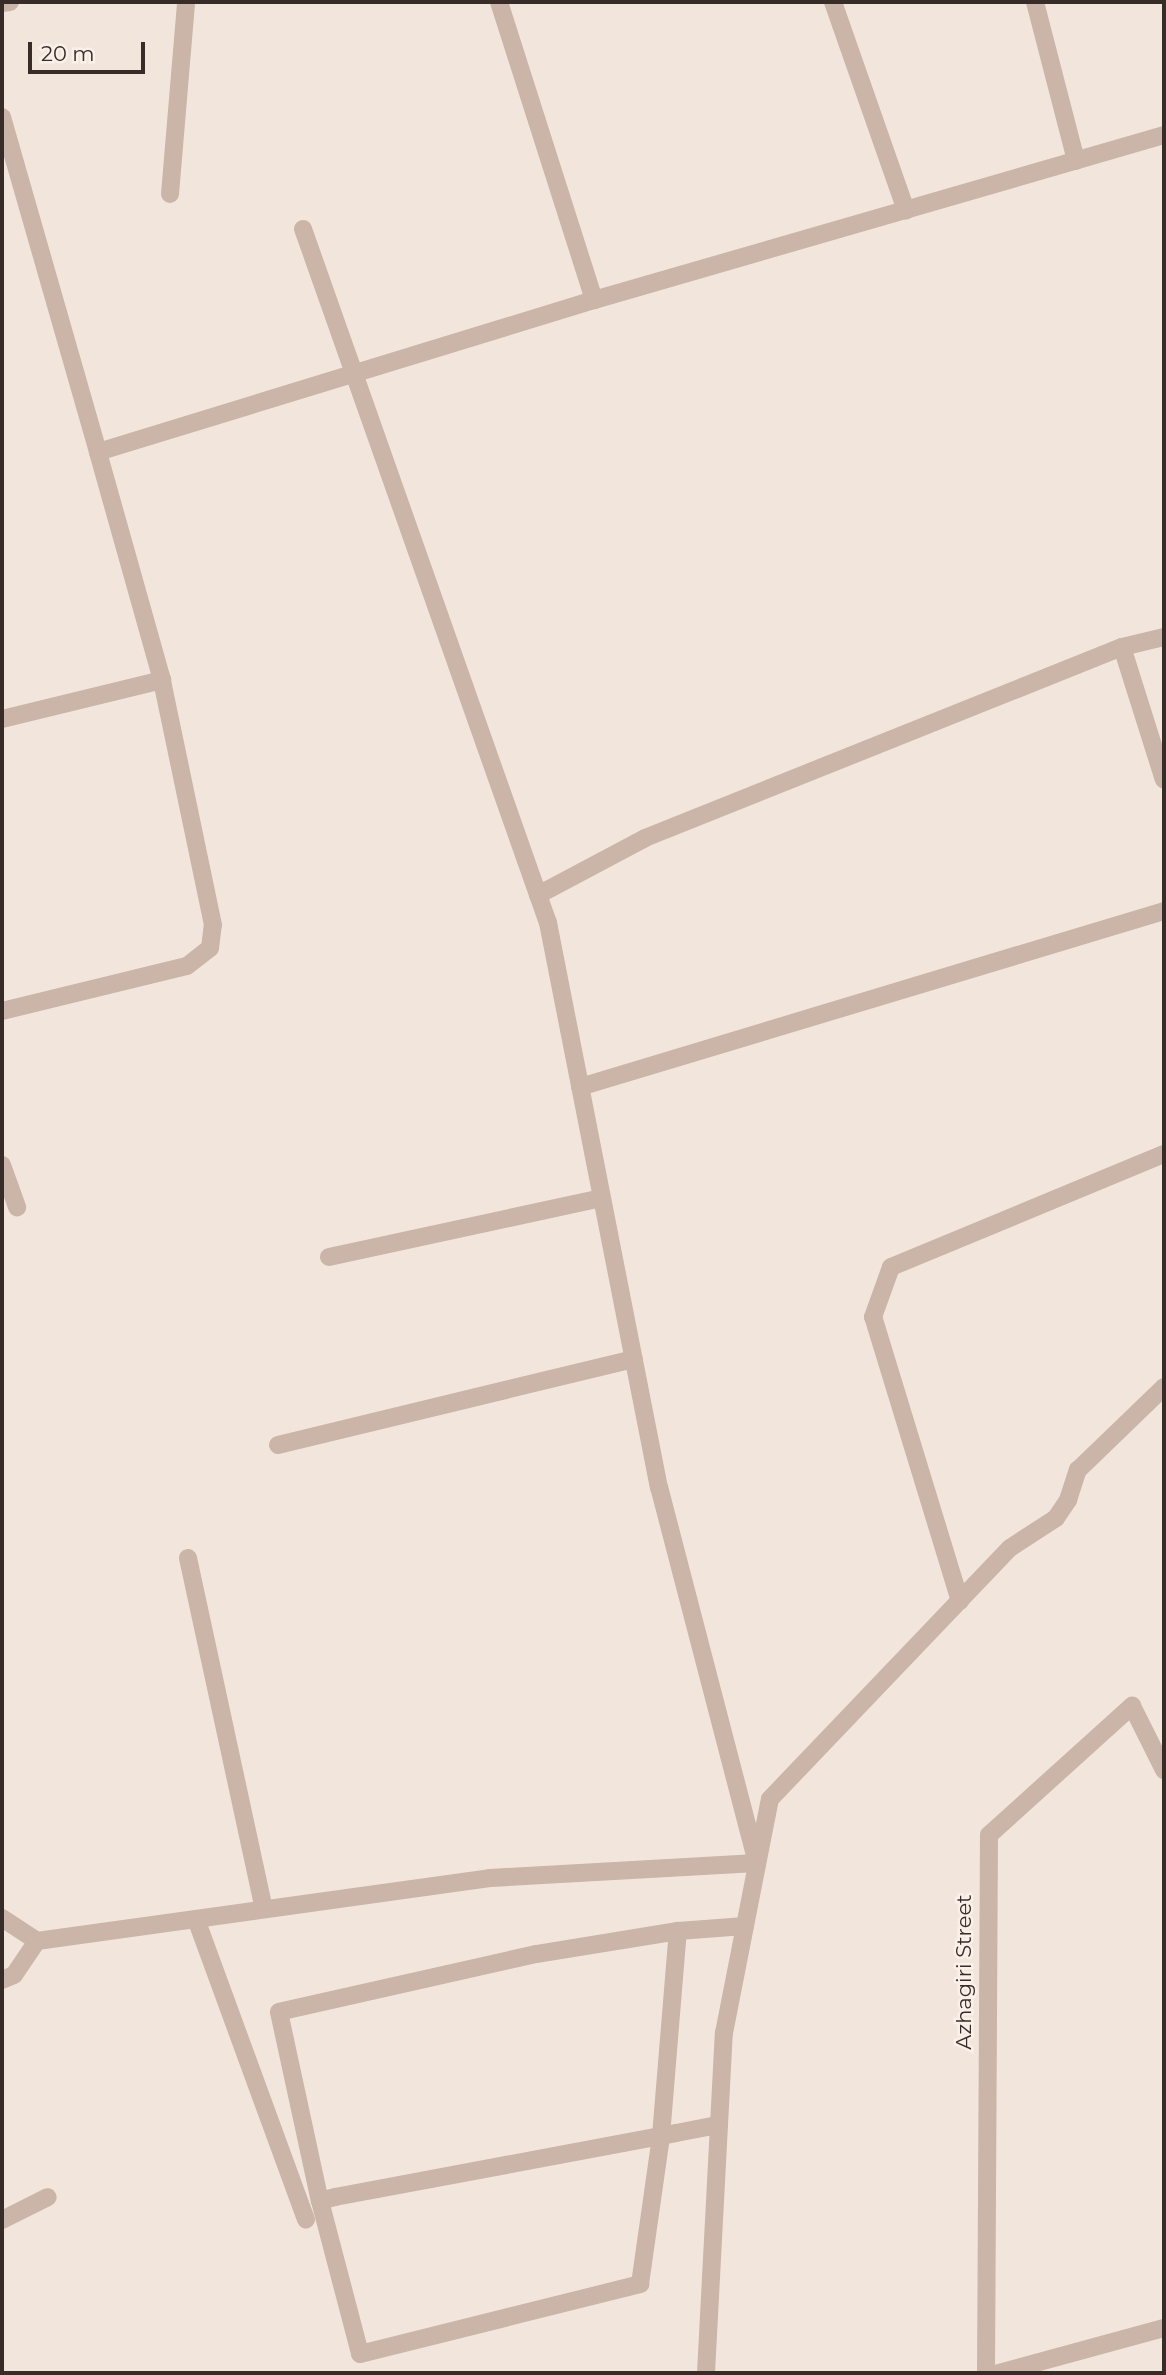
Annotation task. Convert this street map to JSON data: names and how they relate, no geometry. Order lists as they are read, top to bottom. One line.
{"streets":{"street":["Azhagiri Street"]},"scale_bar":"20 m"}
